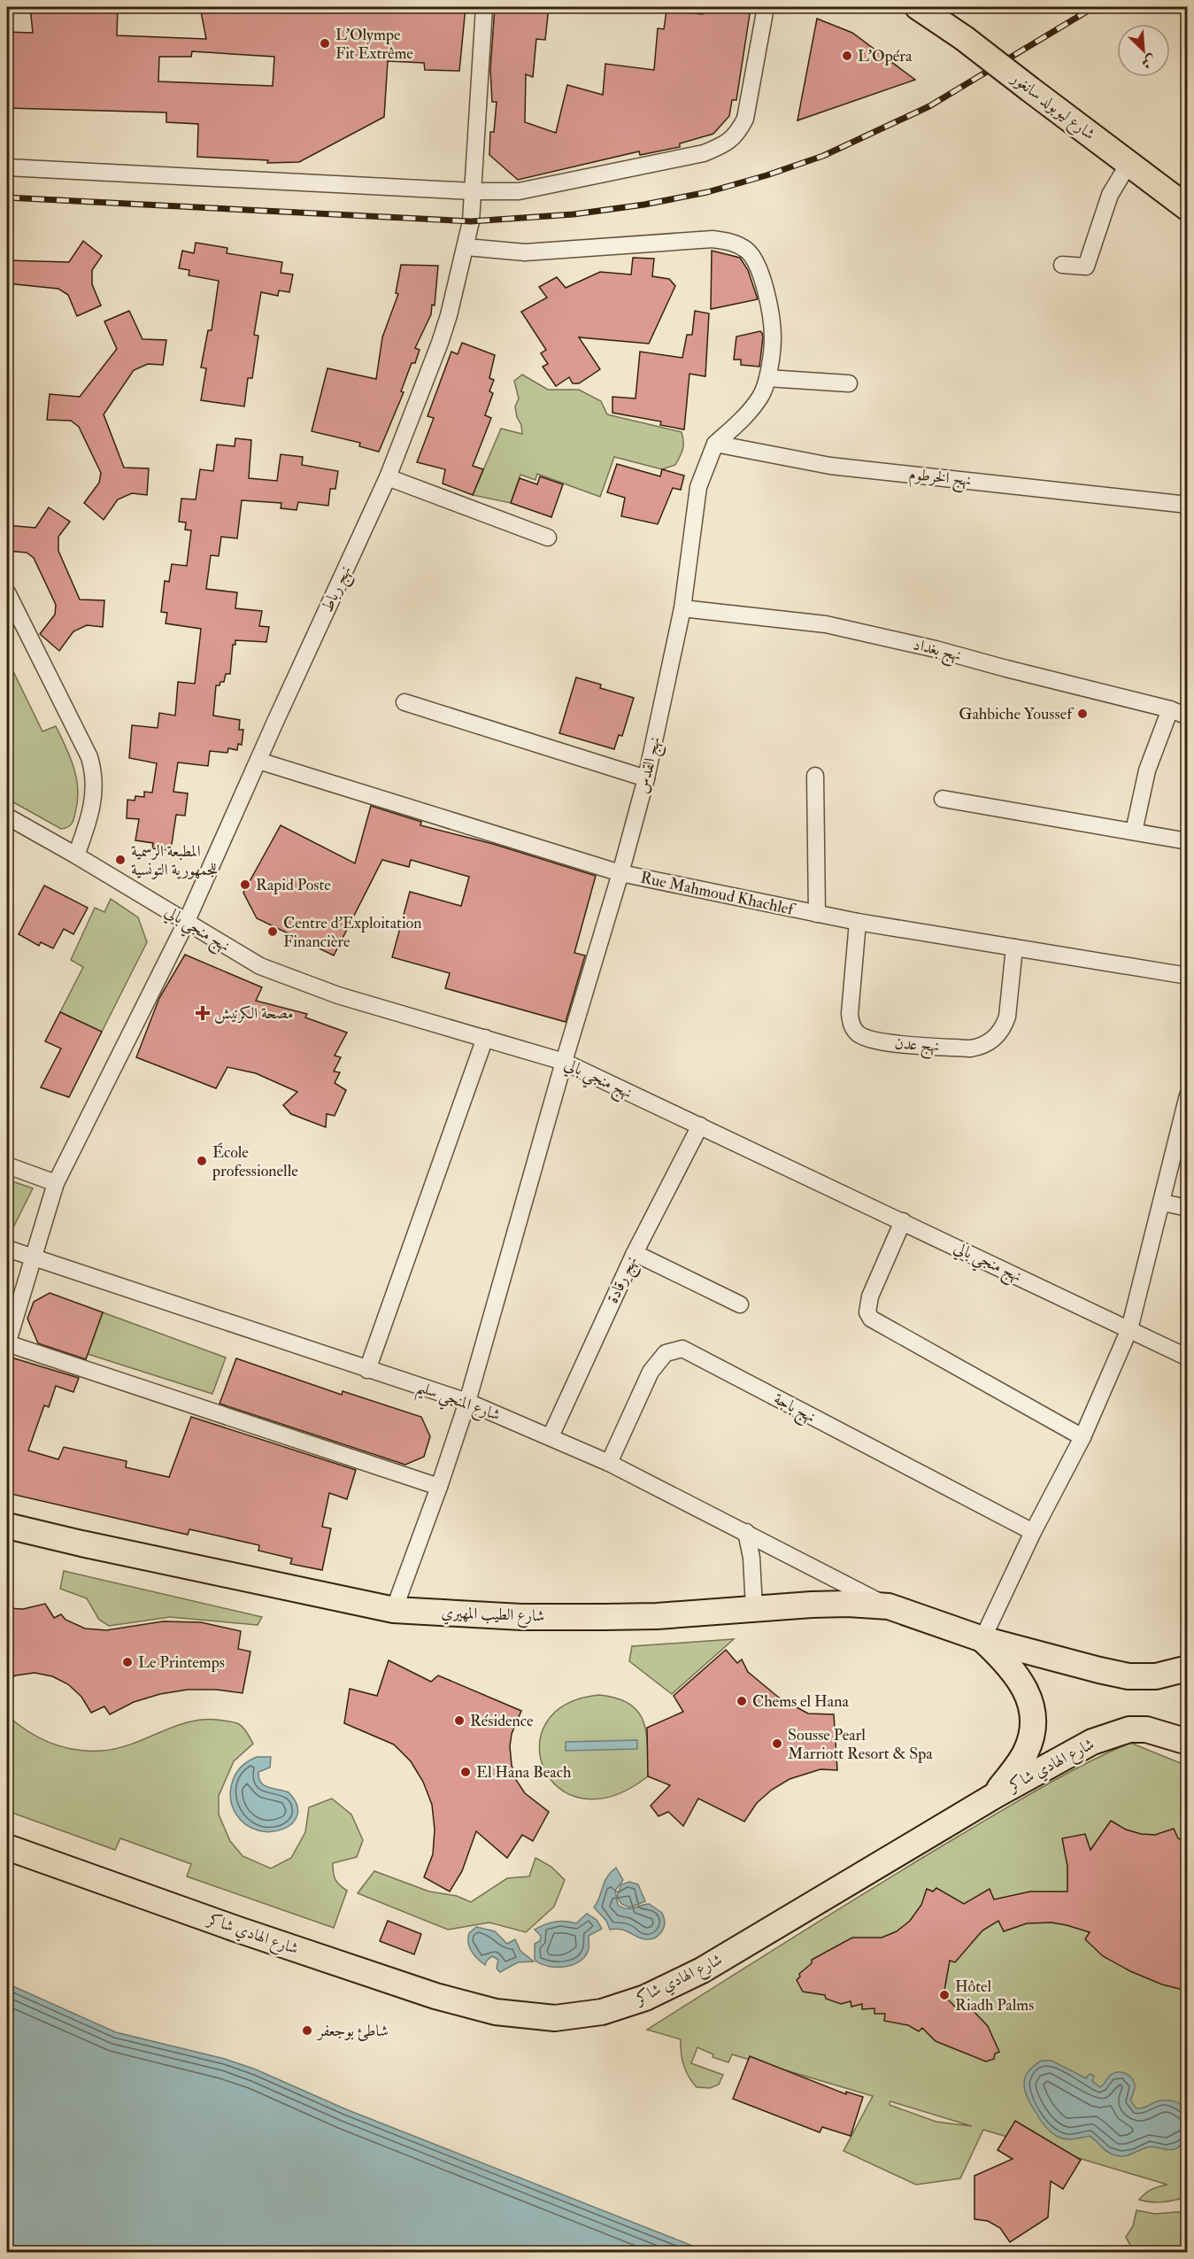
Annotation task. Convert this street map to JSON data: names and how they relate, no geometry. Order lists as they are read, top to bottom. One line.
{"streets":{"main road":["شارع ليوبولد سانغور","شارع الطيب المهيري","شارع الهادي شاكر"],"street":["نهج الخرطوم","نهج رباط","نهج بغداد","نهج القدس","Rue Mahmoud Khachlef","نهج منجي بالي","نهج عدن","نهج رقادة","شارع المنجي سليم","نهج باجة"]},"crossings":[["نهج الخرطوم","نهج القدس"],["نهج رباط","Rue Mahmoud Khachlef"],["نهج رباط","نهج منجي بالي"],["نهج رباط","شارع المنجي سليم"],["نهج بغداد","نهج القدس"],["نهج القدس","Rue Mahmoud Khachlef"],["نهج القدس","نهج منجي بالي"],["نهج القدس","شارع المنجي سليم"],["نهج القدس","شارع الطيب المهيري"],["Rue Mahmoud Khachlef","نهج عدن"],["نهج منجي بالي","نهج رقادة"],["نهج رقادة","شارع المنجي سليم"],["شارع المنجي سليم","نهج باجة"],["شارع المنجي سليم","شارع الطيب المهيري"]],"places":{"other":["L'Olympe Fit Extrême","L'Opéra","Gahbiche Youssef","المطبعة الرسمية للجمهورية التونسية","Rapid Poste","Centre d'Exploitation Financière","École professionelle","Le Printemps","Chems el Hana","Résidence","Sousse Pearl Marriott Resort & Spa","El Hana Beach","Hôtel Riadh Palms","شاطئ بوجعفر"],"health":["مصحة الكرنيش"]},"north":"bottom right"}
